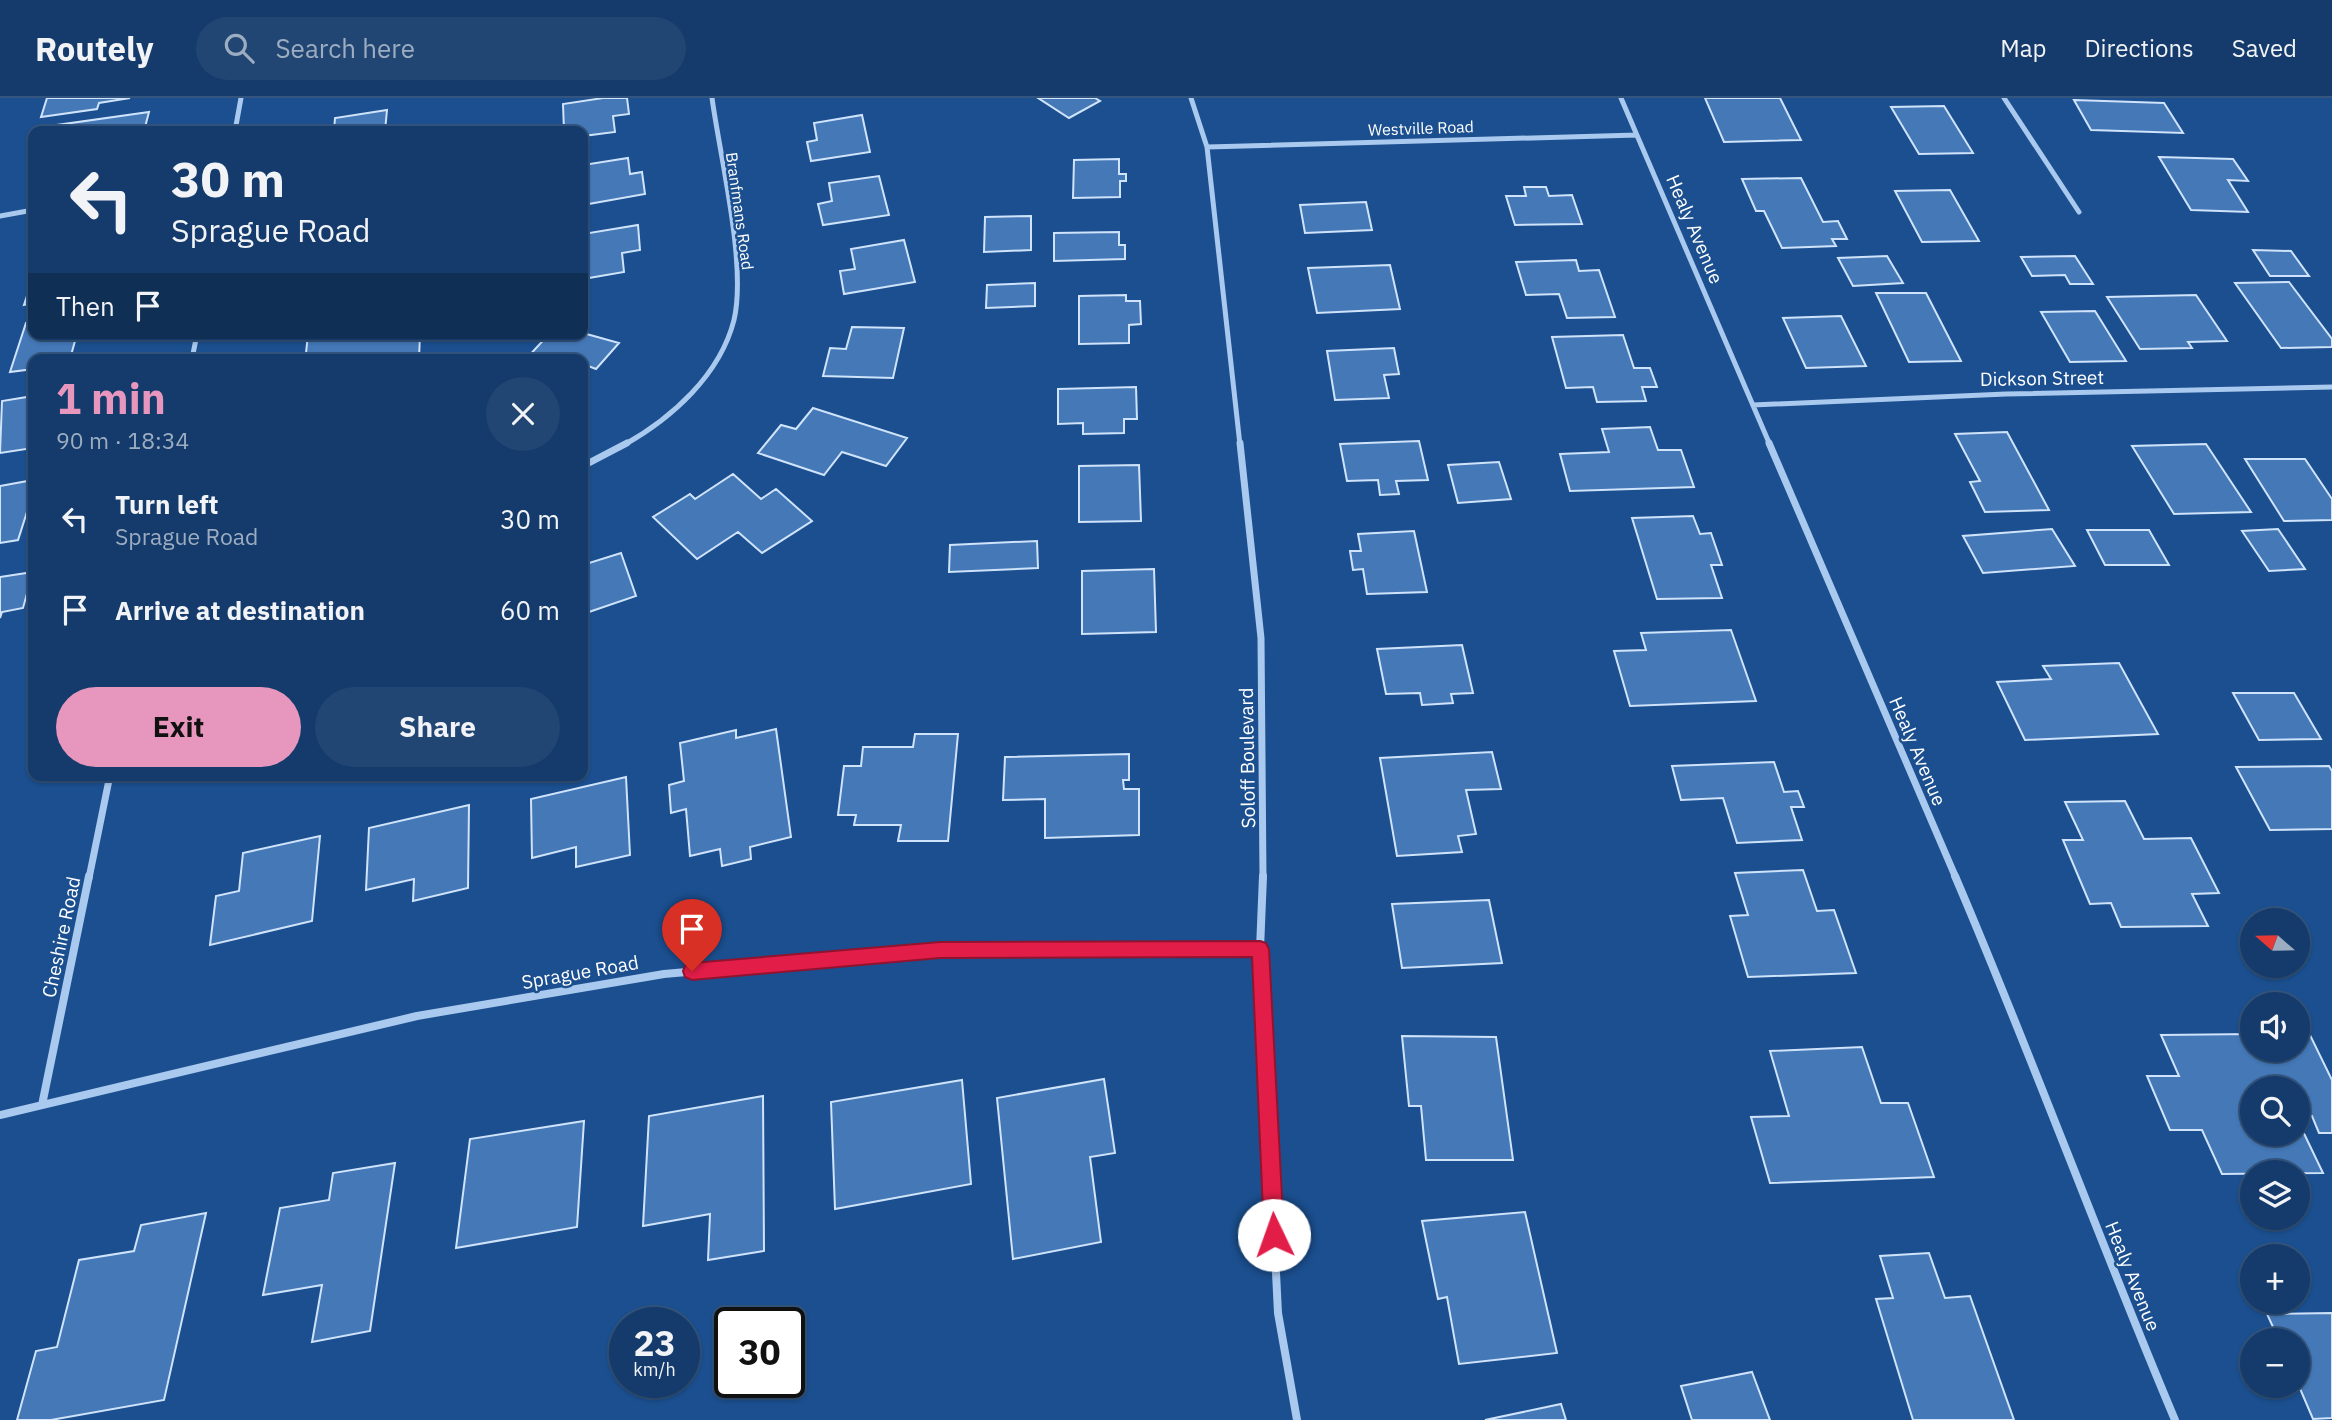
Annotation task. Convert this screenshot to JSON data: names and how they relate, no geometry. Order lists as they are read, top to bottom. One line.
{"streets":{"street":["Westville Road","Branfmans Road","Healy Avenue","Dickson Street","Soloff Boulevard","Cheshire Road","Sprague Road"]},"crossings":[["Westville Road","Healy Avenue"],["Westville Road","Soloff Boulevard"],["Healy Avenue","Dickson Street"],["Soloff Boulevard","Sprague Road"],["Cheshire Road","Sprague Road"]],"north":"left","page":{"header":"Routely","search":"Search here","nav":["Map","Directions","Saved"],"turn":["30 m","Sprague Road"],"then":"Then","heading":["1 min","90 m · 18:34"],"list":[{"name":"Turn left","note":"Sprague Road","value":"30 m"},{"name":"Arrive at destination","value":"60 m"}],"buttons":["Exit","Share"],"map_buttons":["+","−"],"speed":"23 km/h","limit":"30"}}
